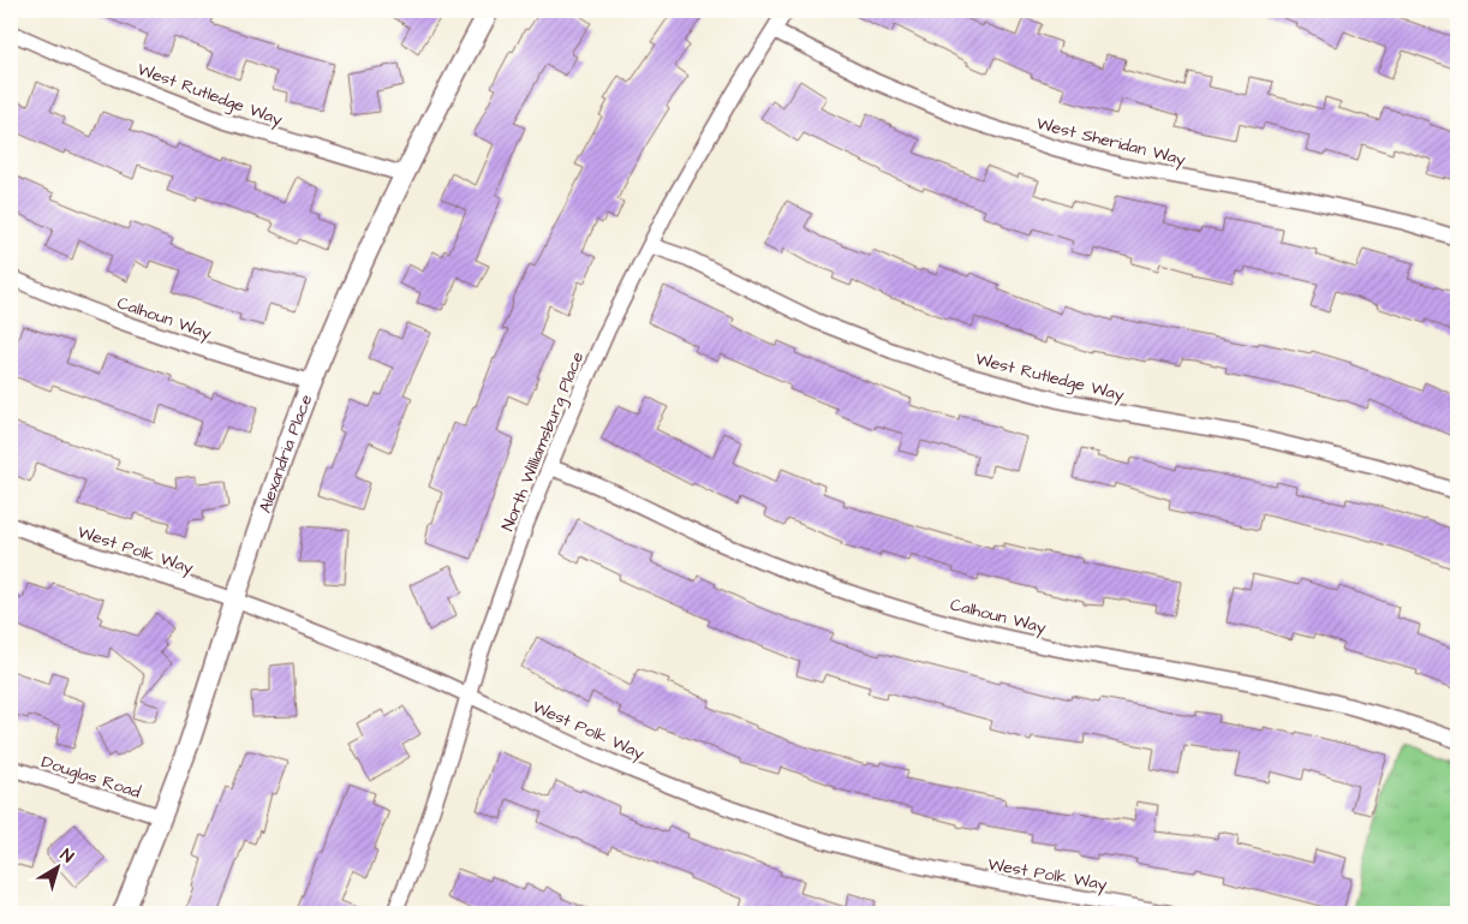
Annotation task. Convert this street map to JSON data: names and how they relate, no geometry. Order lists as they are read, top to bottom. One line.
{"streets":{"street":["West Rutledge Way","West Sheridan Way","Calhoun Way","North Williamsburg Place","Alexandria Place","West Polk Way","Douglas Road"]},"crossings":[["West Rutledge Way","North Williamsburg Place"],["West Rutledge Way","Alexandria Place"],["West Sheridan Way","North Williamsburg Place"],["Calhoun Way","North Williamsburg Place"],["Calhoun Way","Alexandria Place"],["North Williamsburg Place","West Polk Way"],["Alexandria Place","West Polk Way"],["Alexandria Place","Douglas Road"]],"north":"top right"}
